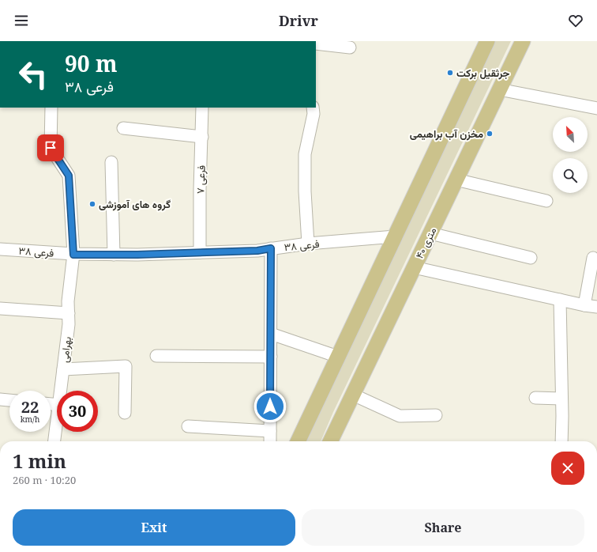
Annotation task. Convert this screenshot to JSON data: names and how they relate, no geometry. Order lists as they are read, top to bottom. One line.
{"streets":{"main road":["۴۰ متری"],"street":["فرعی ۷","فرعی ۳۸","بهرامی"]},"crossings":[["فرعی ۷","فرعی ۳۸"],["فرعی ۳۸","بهرامی"]],"places":["جرثقیل برکت","مخزن آب براهیمی","گروه های آموزشی"],"north":"top left","page":{"header":"Drivr","turn":["90 m","فرعی ۳۸"],"speed":"22 km/h","limit":"30","heading":["1 min","260 m · 10:20"],"buttons":["Exit","Share"]}}
